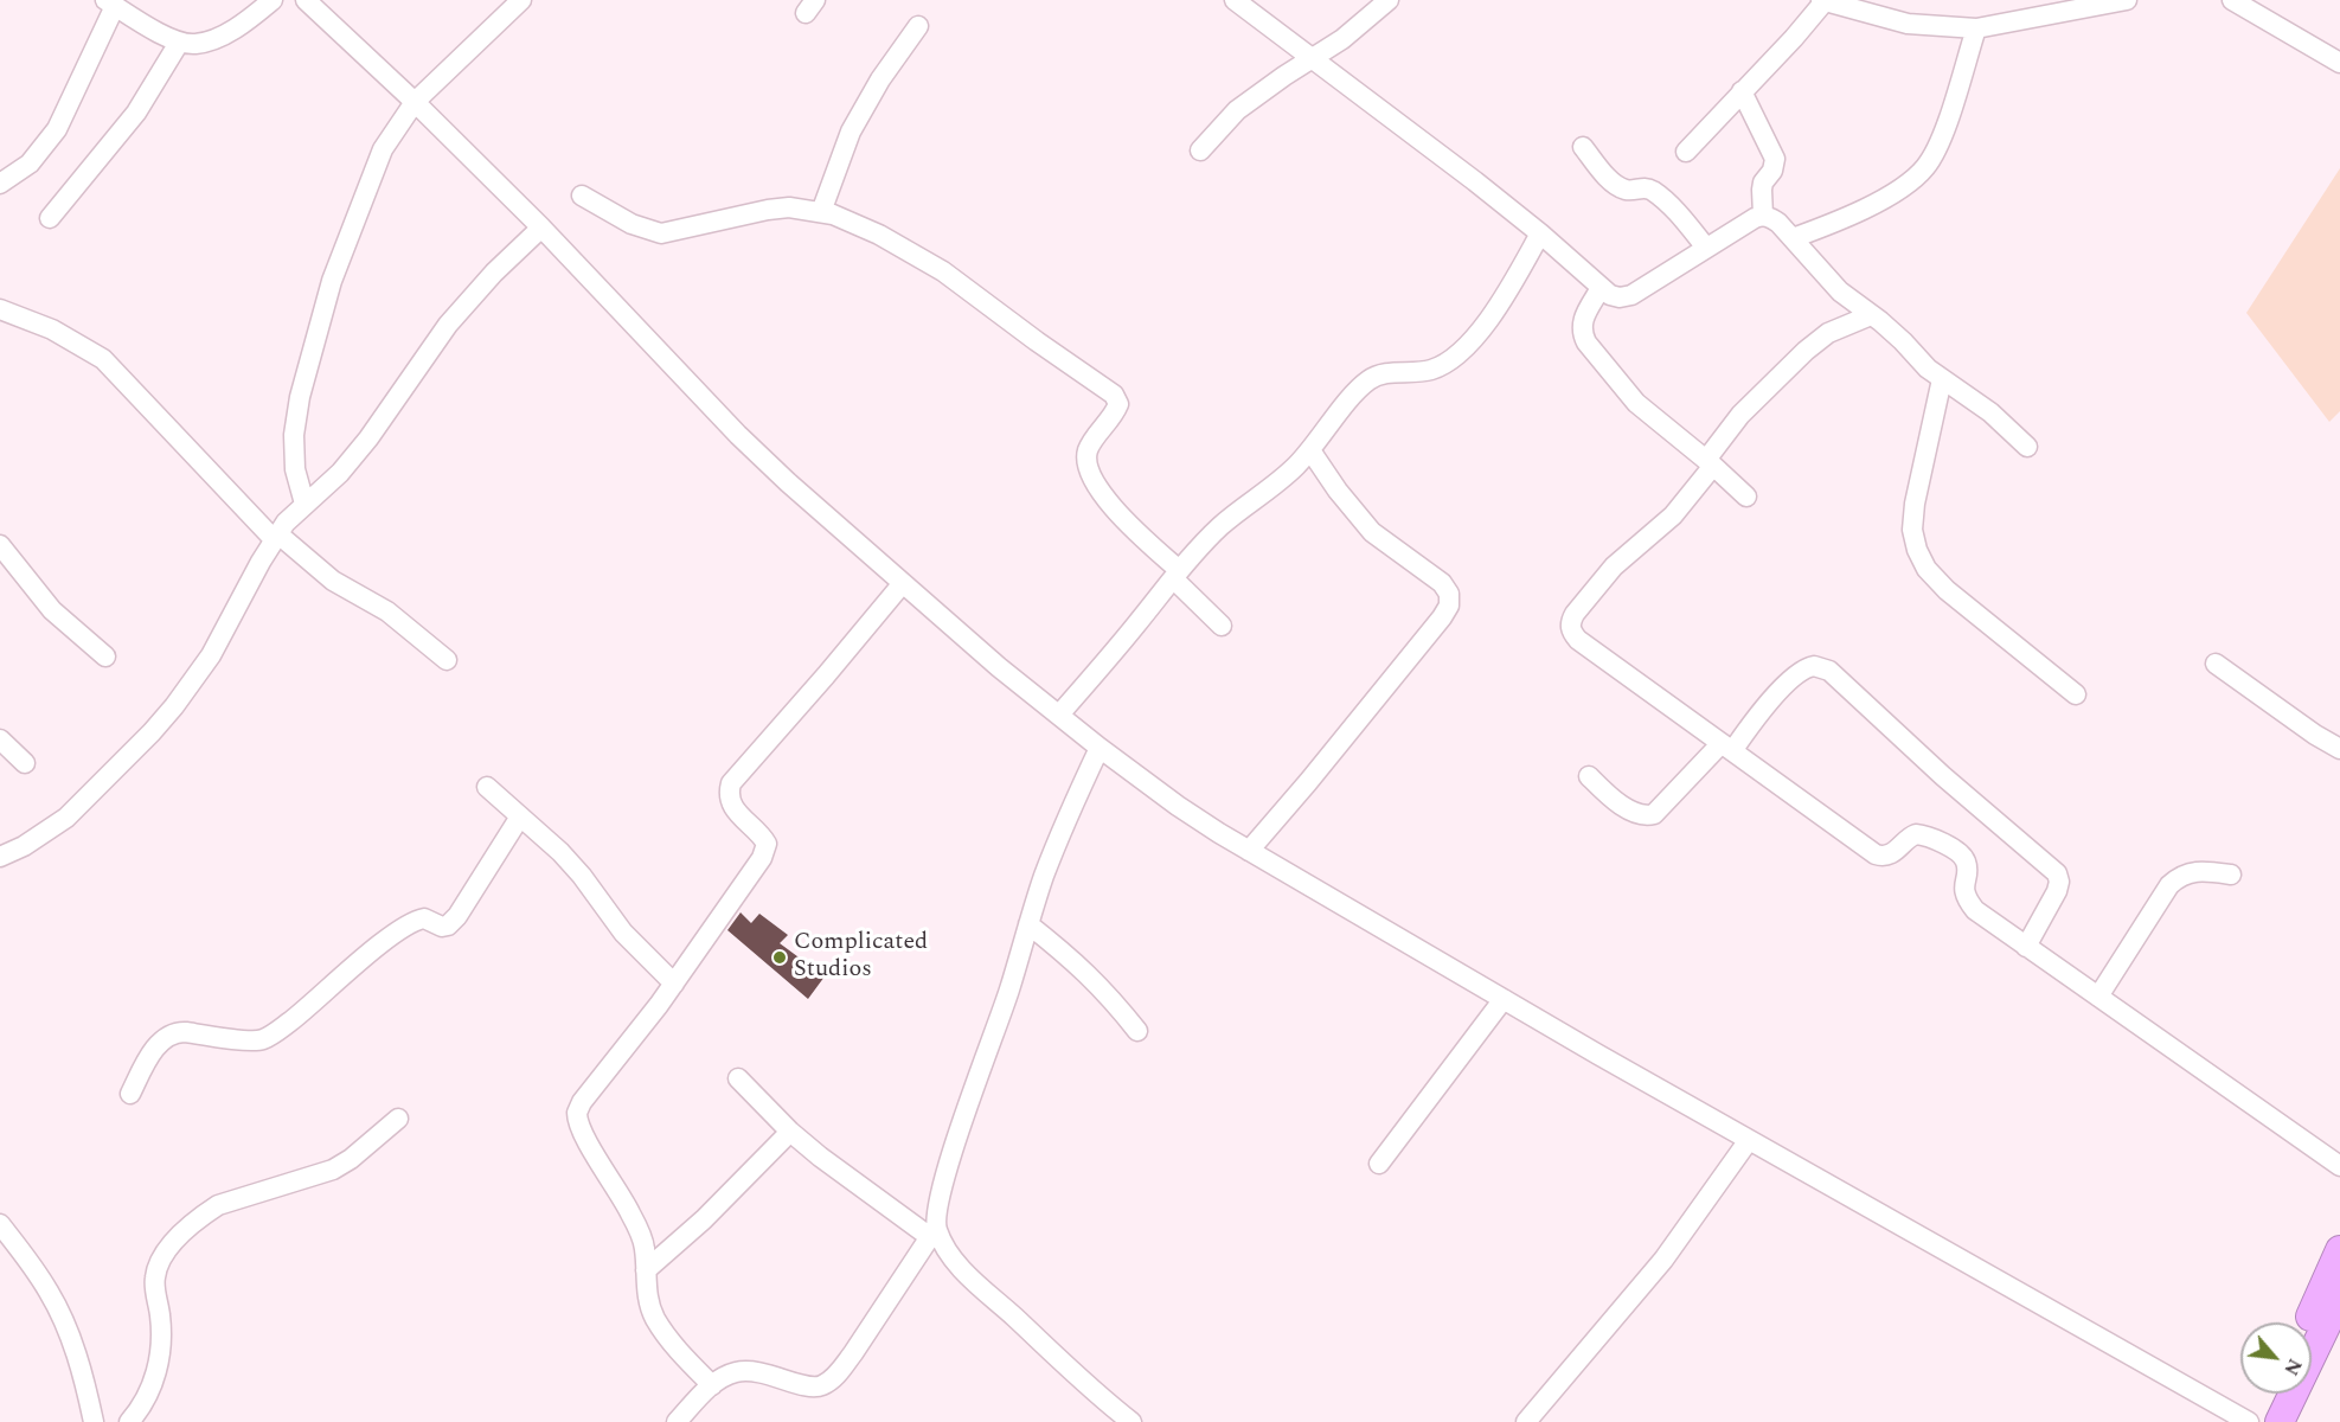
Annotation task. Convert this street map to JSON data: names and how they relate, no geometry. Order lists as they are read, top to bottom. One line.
{"places":["Complicated Studios"],"north":"bottom right"}
